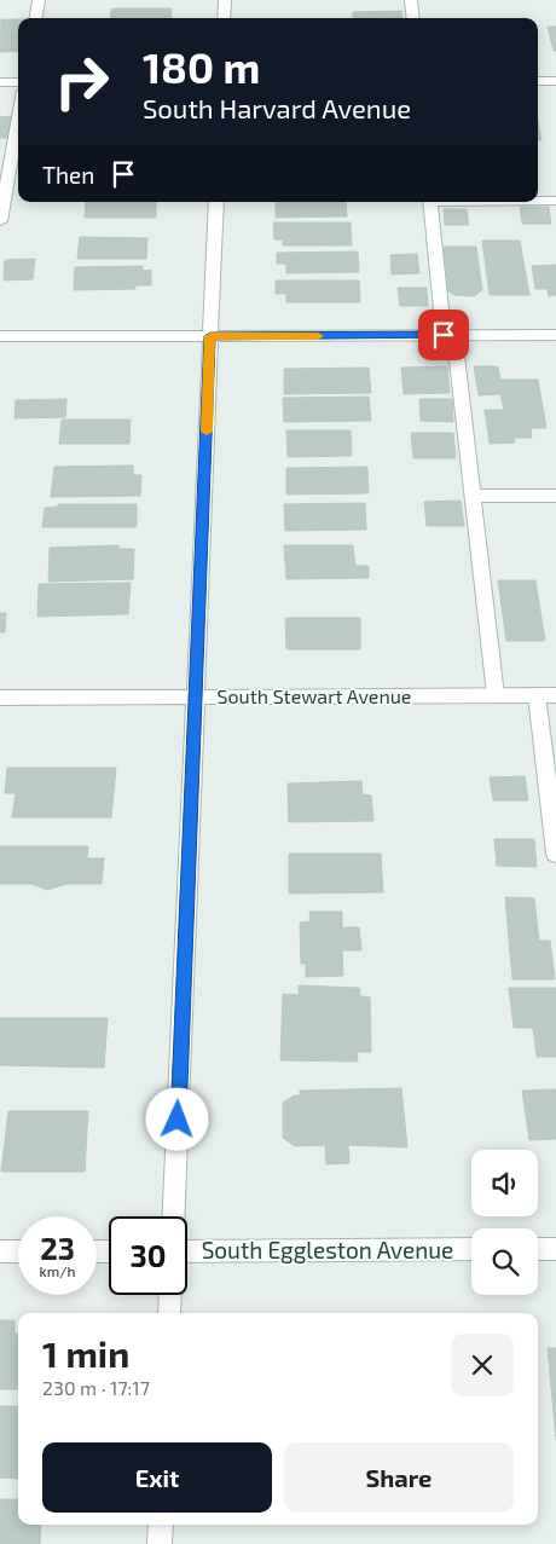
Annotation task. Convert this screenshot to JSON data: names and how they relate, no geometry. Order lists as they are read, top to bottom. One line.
{"streets":{"street":["South Stewart Avenue","South Eggleston Avenue"]},"page":{"turn":["180 m","South Harvard Avenue"],"then":"Then","speed":"23 km/h","limit":"30","heading":["1 min","230 m · 17:17"],"buttons":["Exit","Share"]}}
